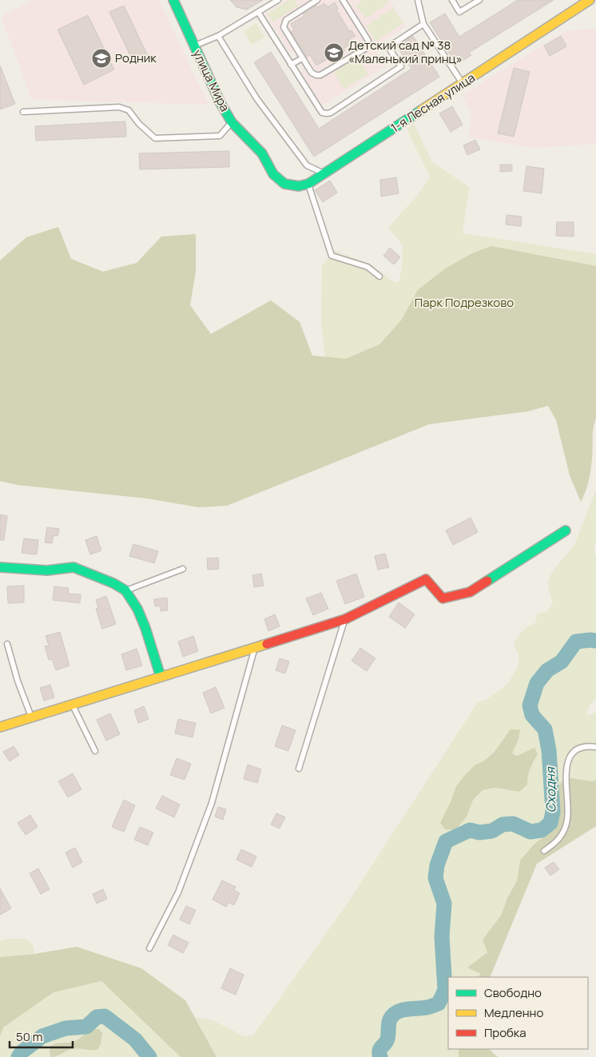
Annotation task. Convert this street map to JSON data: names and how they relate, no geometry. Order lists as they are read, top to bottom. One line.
{"streets":{"street":["улица Мира","1-я Лесная улица"]},"crossings":[["улица Мира","1-я Лесная улица"]],"water":["Сходня"],"parks":["Парк Подрезково"],"places":{"school or university":["Детский сад № 38 «Маленький принц»","Родник"]},"legend":["Свободно","Медленно","Пробка"],"scale_bar":"50 m"}
